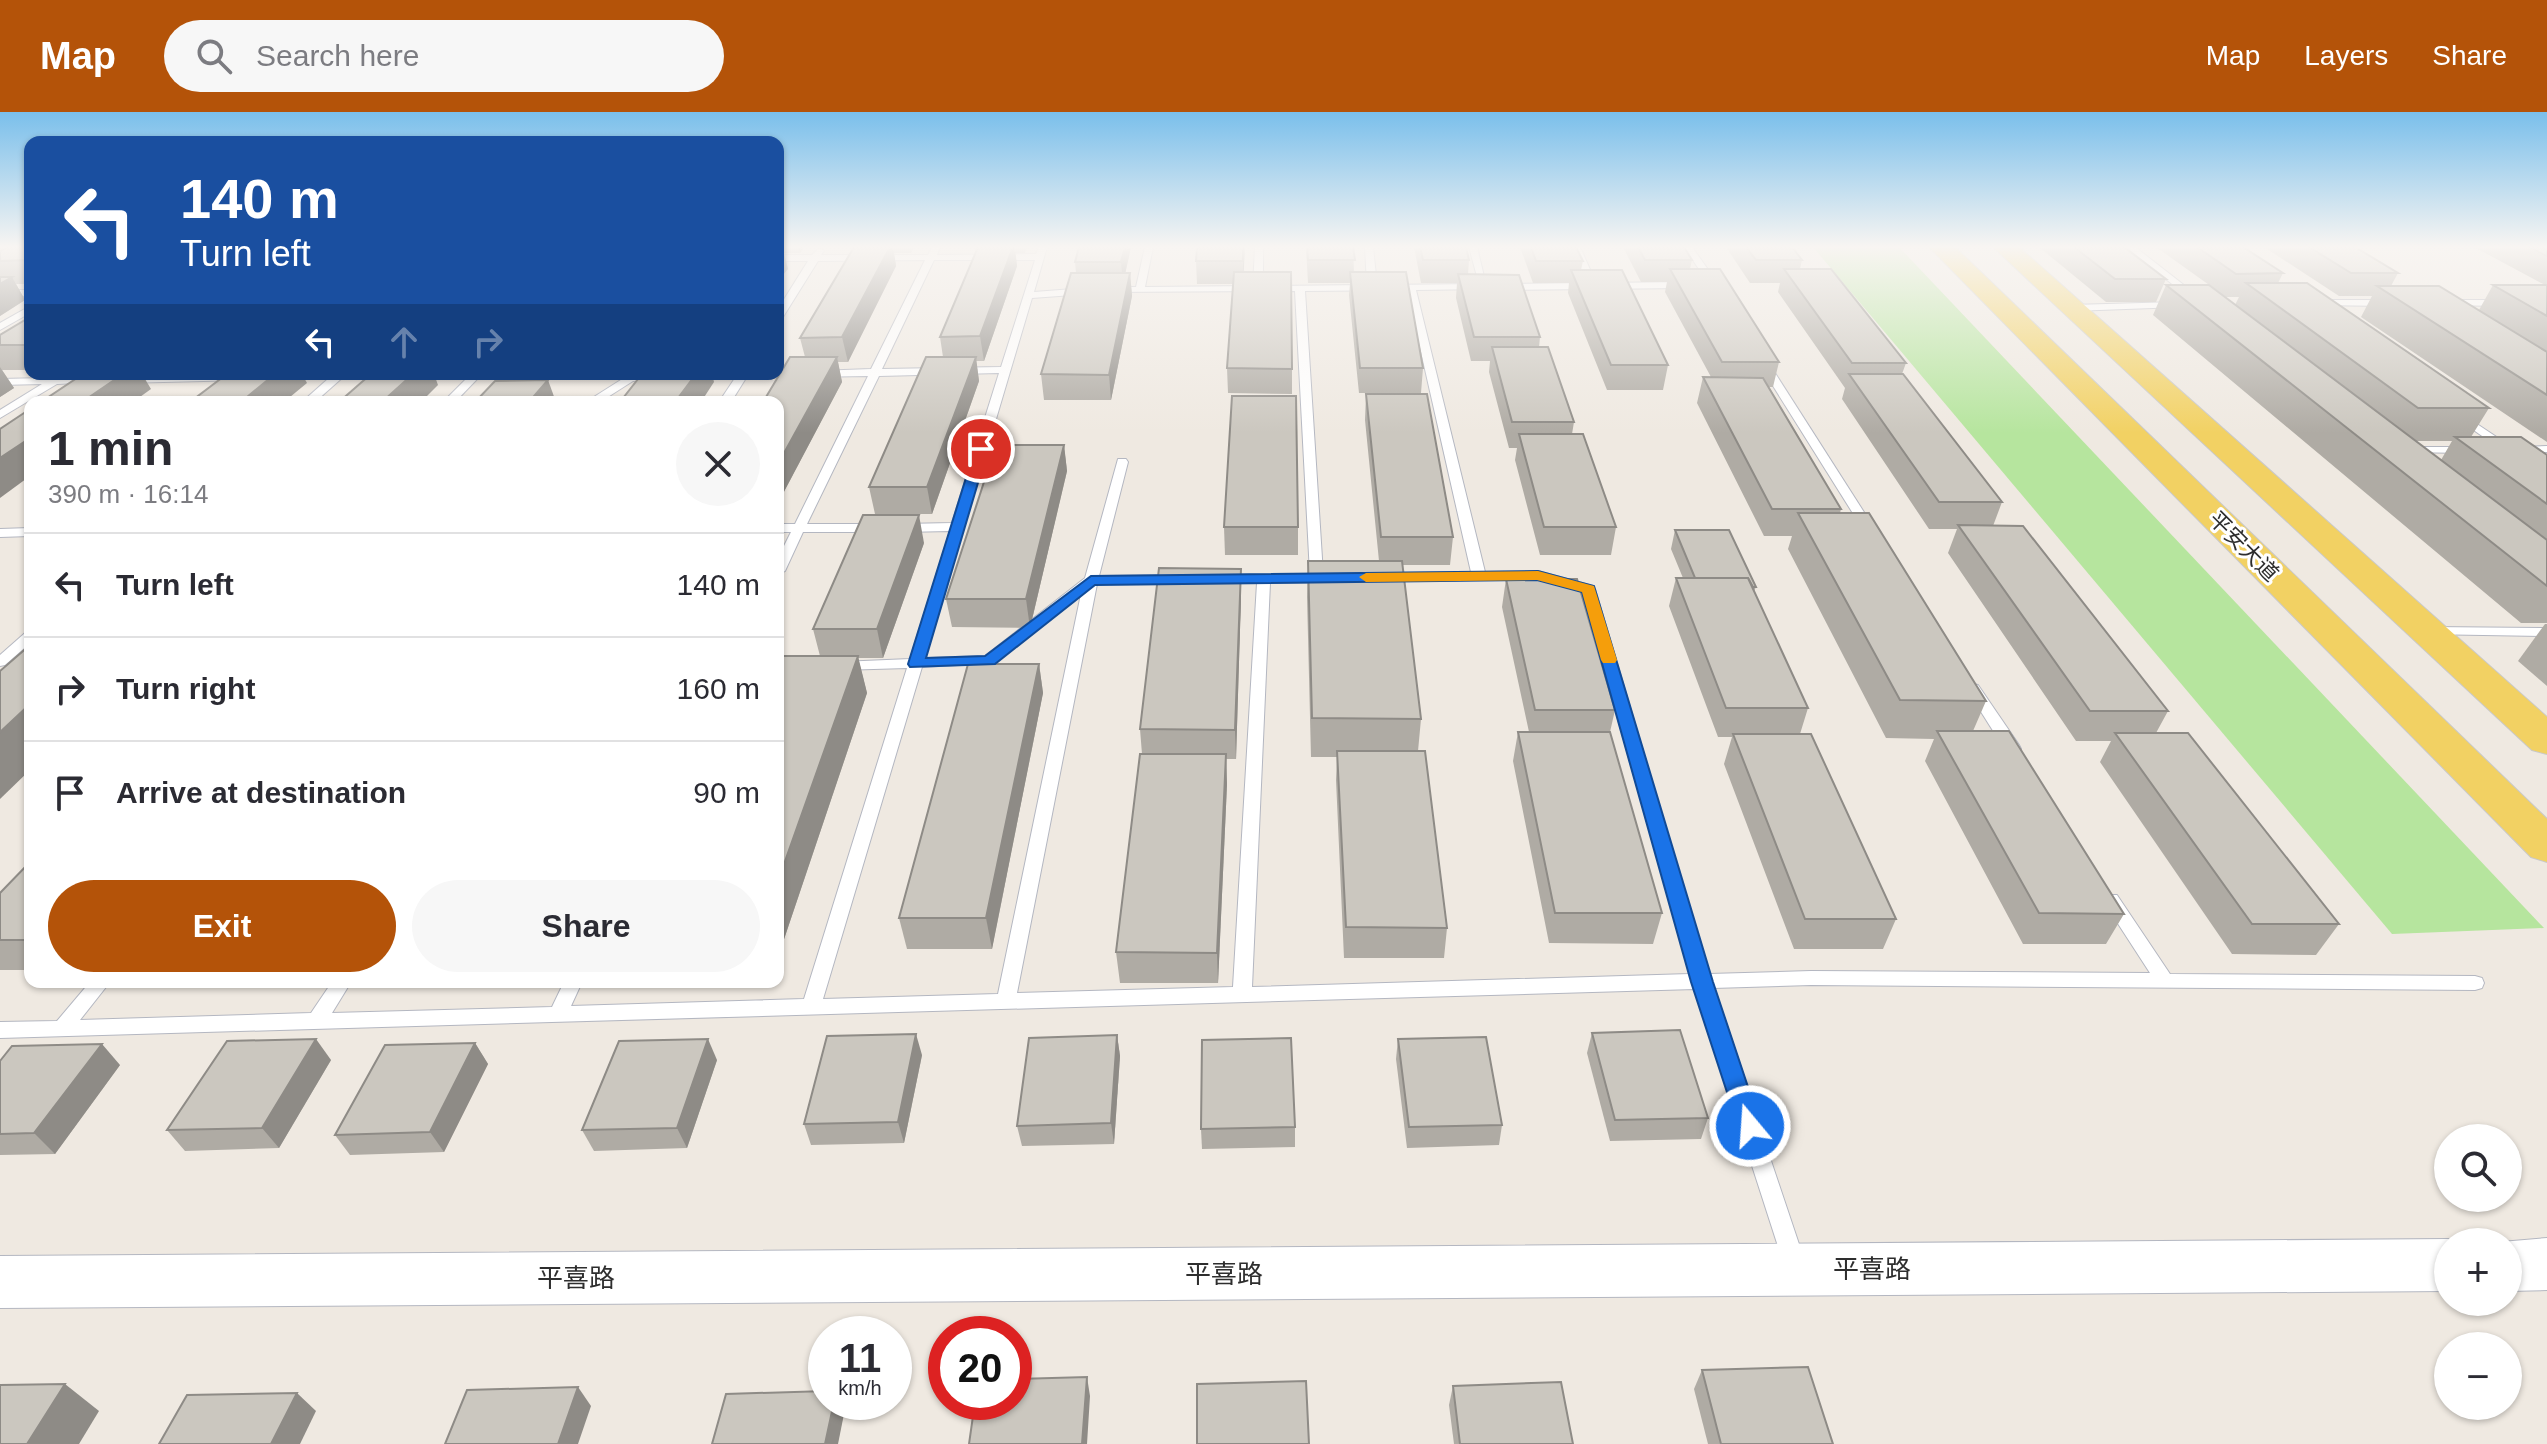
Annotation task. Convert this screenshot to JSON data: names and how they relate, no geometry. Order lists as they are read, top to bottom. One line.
{"streets":{"main road":["平安大道"],"street":["平喜路"]},"page":{"header":"Map","search":"Search here","nav":["Map","Layers","Share"],"turn":["140 m","Turn left"],"heading":["1 min","390 m · 16:14"],"list":[{"name":"Turn left","value":"140 m"},{"name":"Turn right","value":"160 m"},{"name":"Arrive at destination","value":"90 m"}],"buttons":["Exit","Share"],"map_buttons":["+","−"],"speed":"11 km/h","limit":"20"}}
